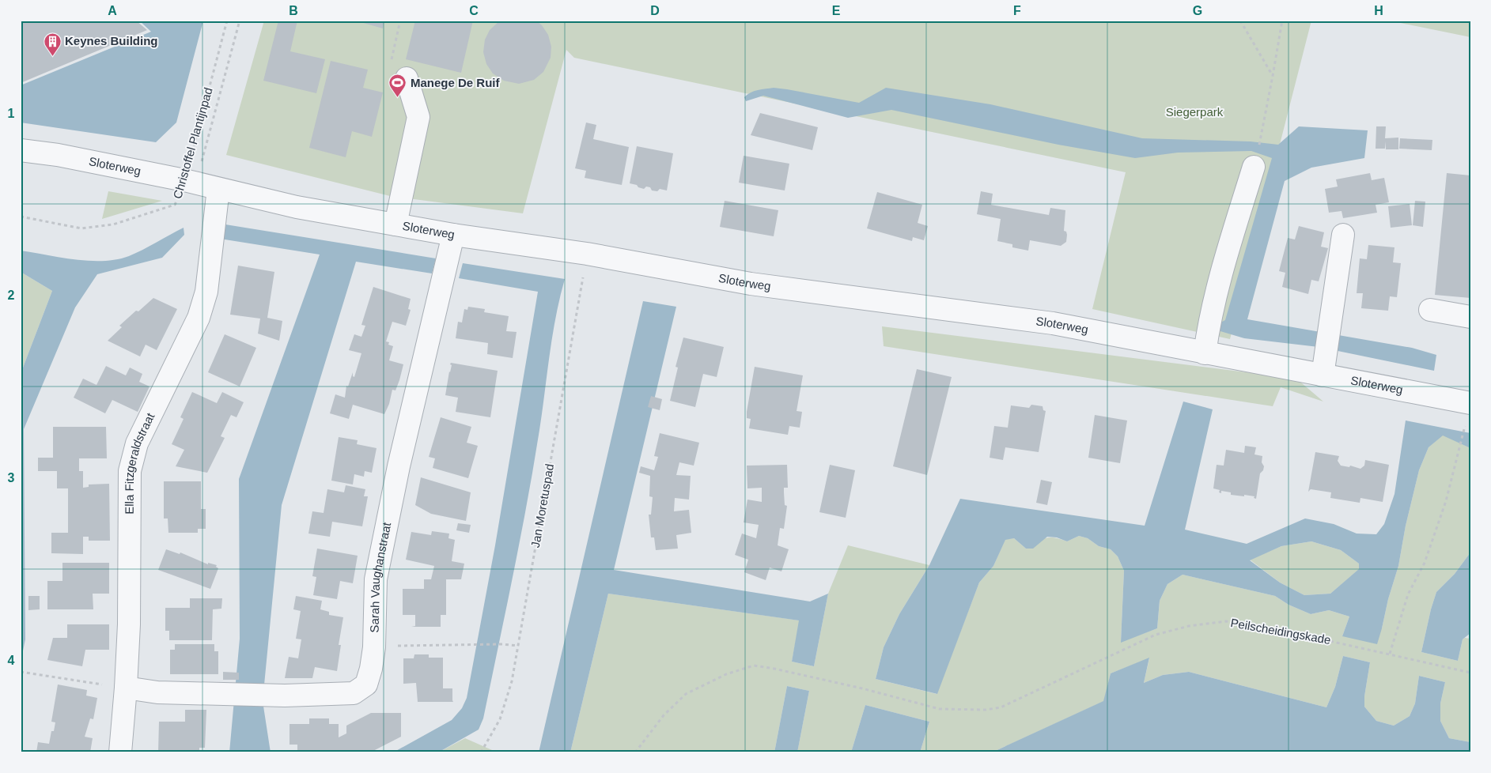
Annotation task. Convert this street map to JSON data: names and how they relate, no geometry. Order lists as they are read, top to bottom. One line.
{"streets":{"street":["Sloterweg","Ella Fitzgeraldstraat","Sarah Vaughanstraat"],"path":["Christoffel Plantijnpad","Jan Moretuspad","Peilscheidingskade"]},"crossings":[["Christoffel Plantijnpad","Sloterweg"],["Sloterweg","Ella Fitzgeraldstraat"],["Sloterweg","Jan Moretuspad"],["Sloterweg","Sarah Vaughanstraat"],["Ella Fitzgeraldstraat","Sarah Vaughanstraat"]],"parks":["Siegerpark"],"places":{"building":["Keynes Building"],"sports":["Manege De Ruif"]},"grid":{"columns":["A","B","C","D","E","F","G","H"],"rows":["1","2","3","4"]}}
